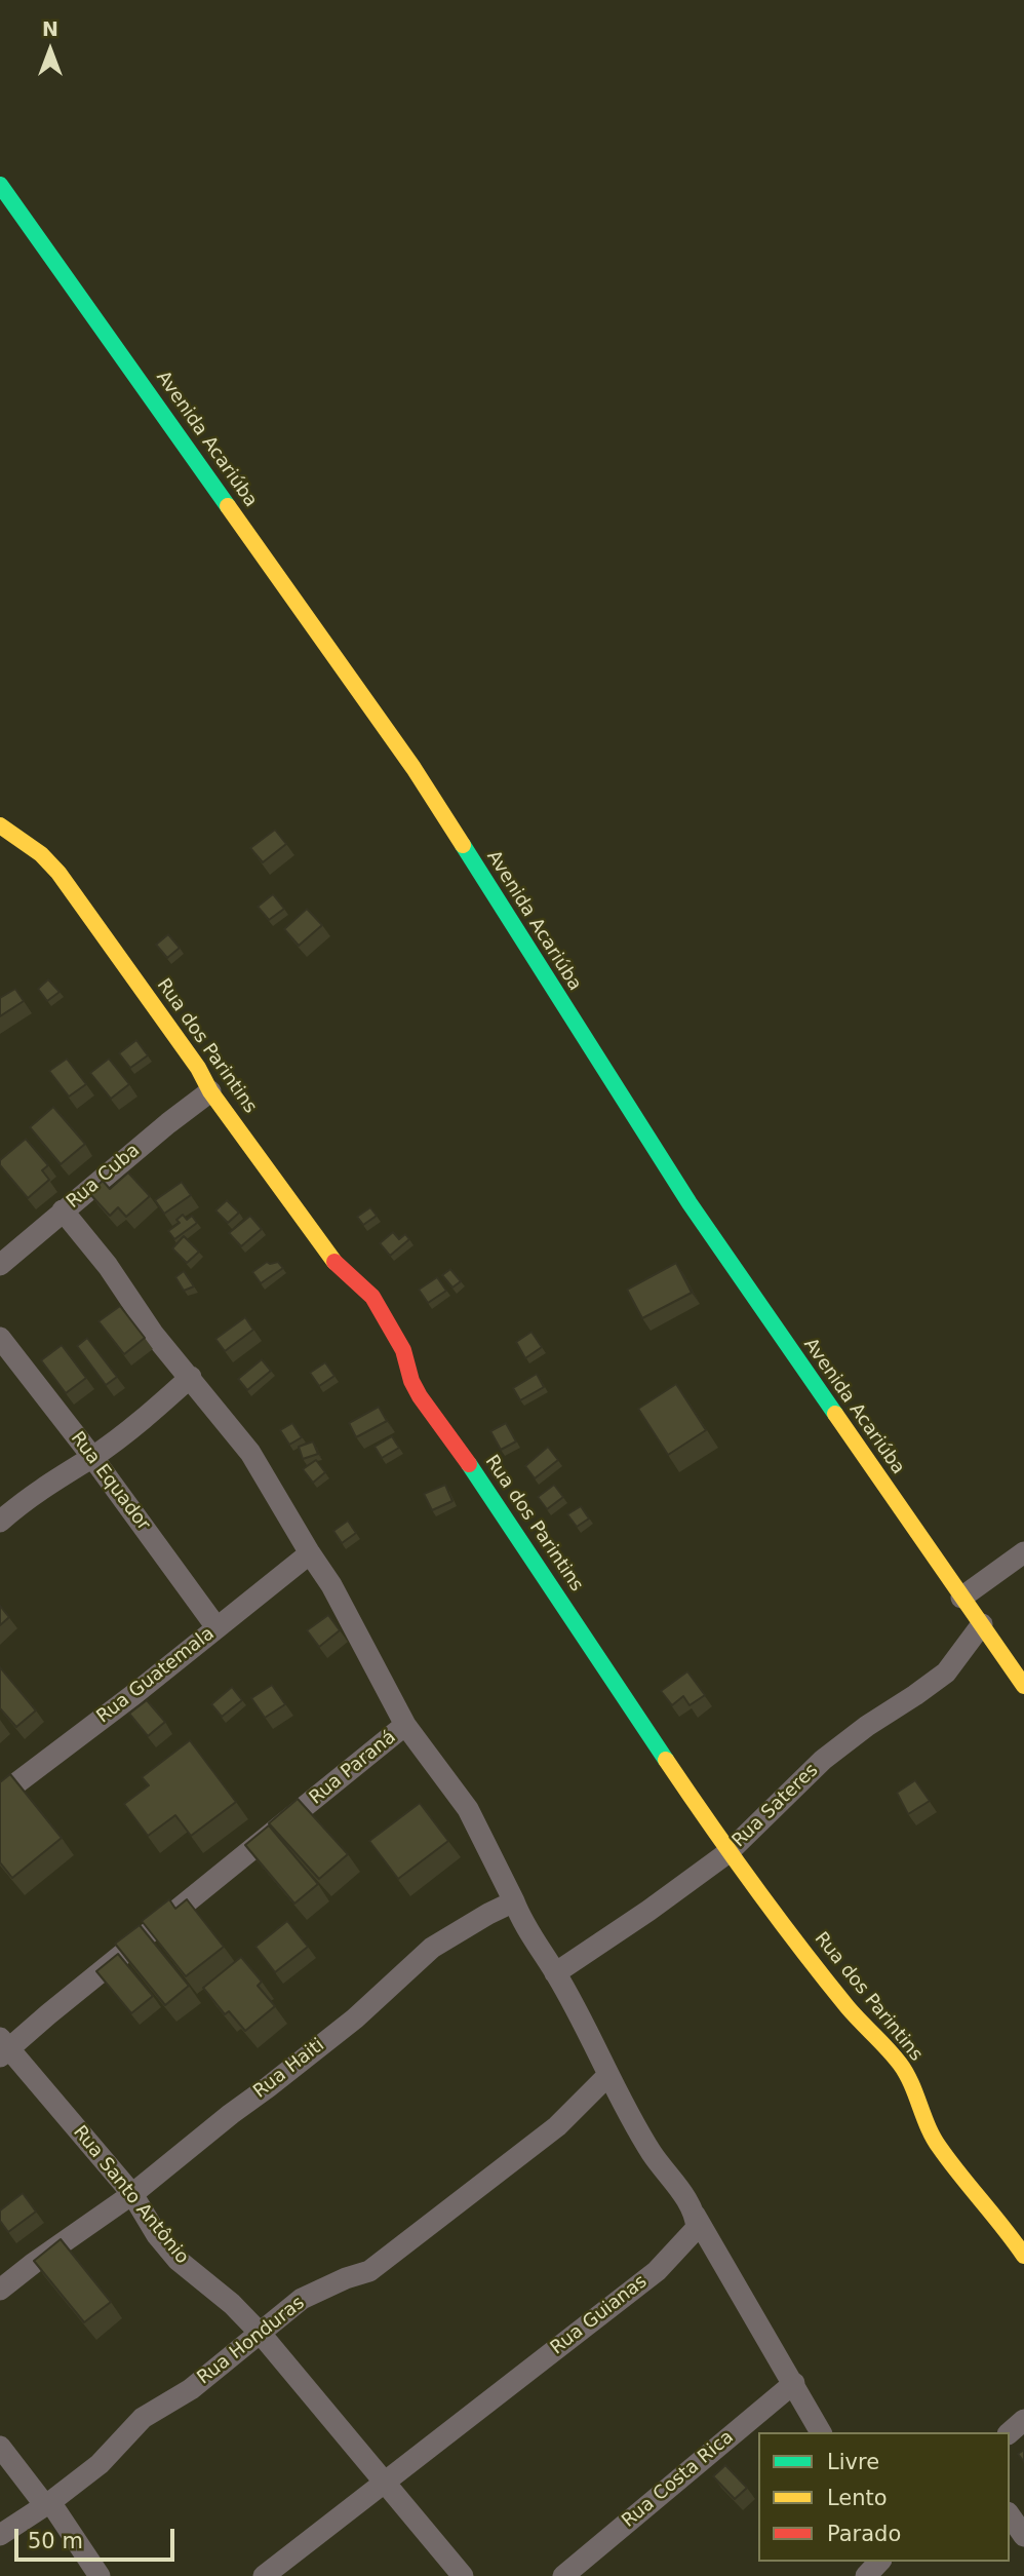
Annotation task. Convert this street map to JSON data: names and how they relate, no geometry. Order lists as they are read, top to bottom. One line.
{"streets":{"street":["Avenida Acariúba","Rua dos Parintins","Rua Cuba","Rua Equador","Rua Guatemala","Rua Paraná","Rua Sateres","Rua Haiti","Rua Santo Antônio","Rua Guianas","Rua Honduras","Rua Costa Rica"]},"crossings":[["Avenida Acariúba","Rua Sateres"],["Rua dos Parintins","Rua Cuba"],["Rua dos Parintins","Rua Sateres"],["Rua Equador","Rua Guatemala"],["Rua Paraná","Rua Santo Antônio"],["Rua Haiti","Rua Santo Antônio"],["Rua Santo Antônio","Rua Guianas"],["Rua Santo Antônio","Rua Honduras"]],"legend":["Livre","Lento","Parado"],"scale_bar":"50 m","north":"top"}
